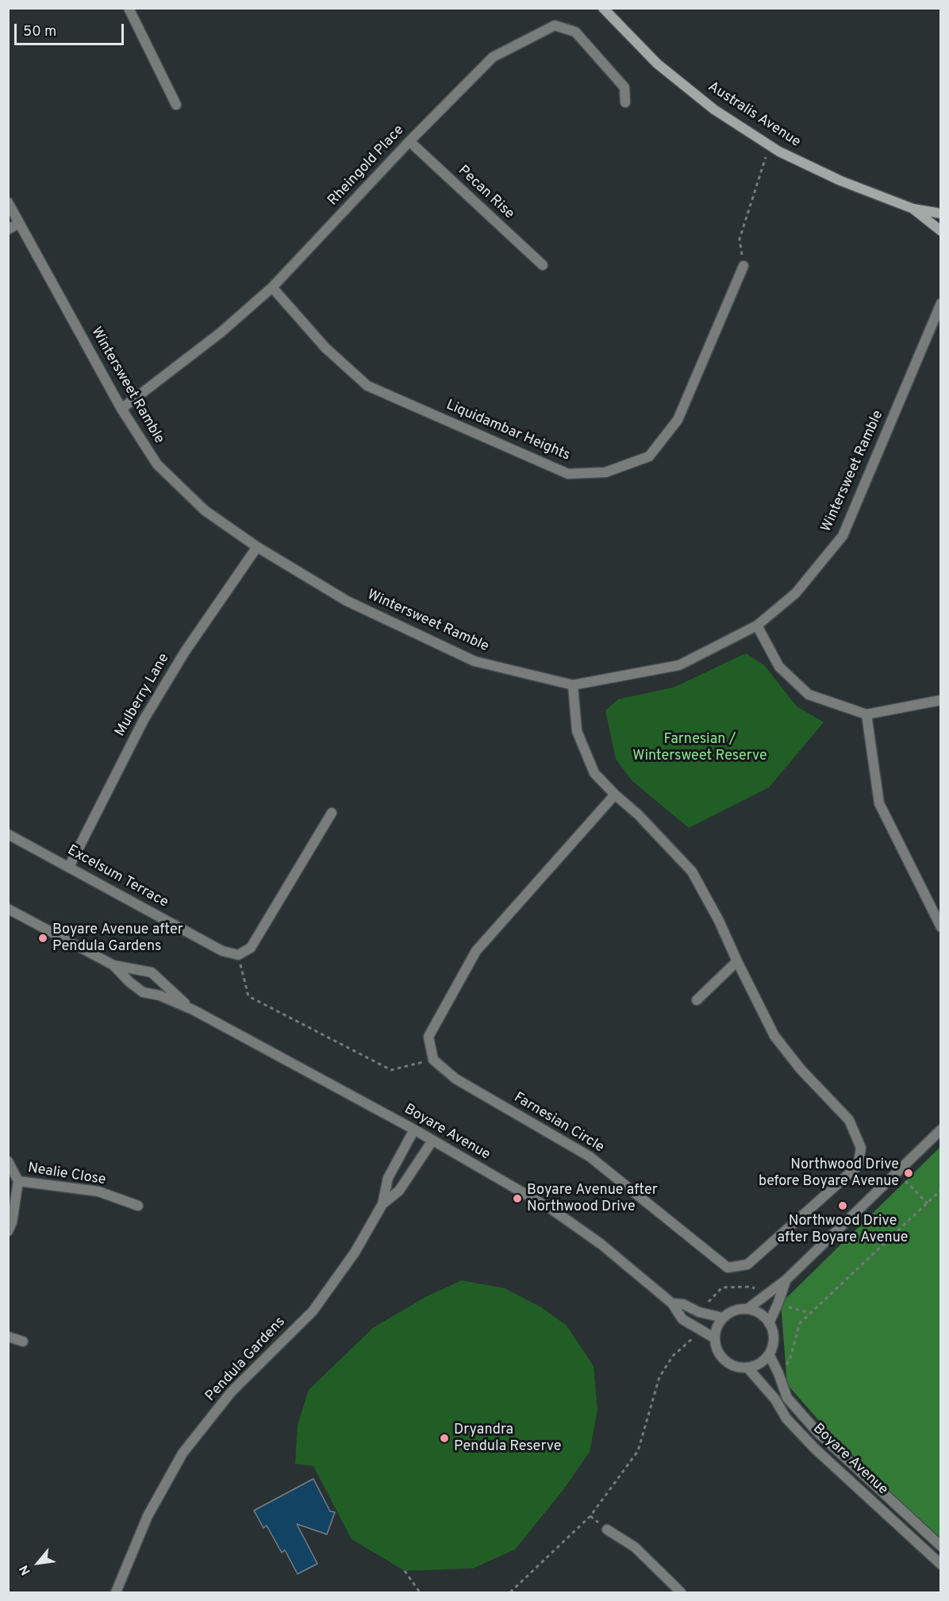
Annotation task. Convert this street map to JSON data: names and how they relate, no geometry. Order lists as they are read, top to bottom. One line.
{"streets":{"main road":["Australis Avenue"],"street":["Rheingold Place","Pecan Rise","Wintersweet Ramble","Liquidambar Heights","Mulberry Lane","Excelsum Terrace","Farnesian Circle","Boyare Avenue","Nealie Close","Pendula Gardens"]},"crossings":[["Rheingold Place","Pecan Rise"],["Rheingold Place","Wintersweet Ramble"],["Rheingold Place","Liquidambar Heights"],["Wintersweet Ramble","Mulberry Lane"],["Wintersweet Ramble","Farnesian Circle"],["Mulberry Lane","Excelsum Terrace"],["Boyare Avenue","Pendula Gardens"]],"parks":["Farnesian / Wintersweet Reserve"],"places":["Boyare Avenue after Pendula Gardens","Northwood Drive before Boyare Avenue","Boyare Avenue after Northwood Drive","Northwood Drive after Boyare Avenue","Dryandra Pendula Reserve"],"scale_bar":"50 m","north":"bottom left"}
